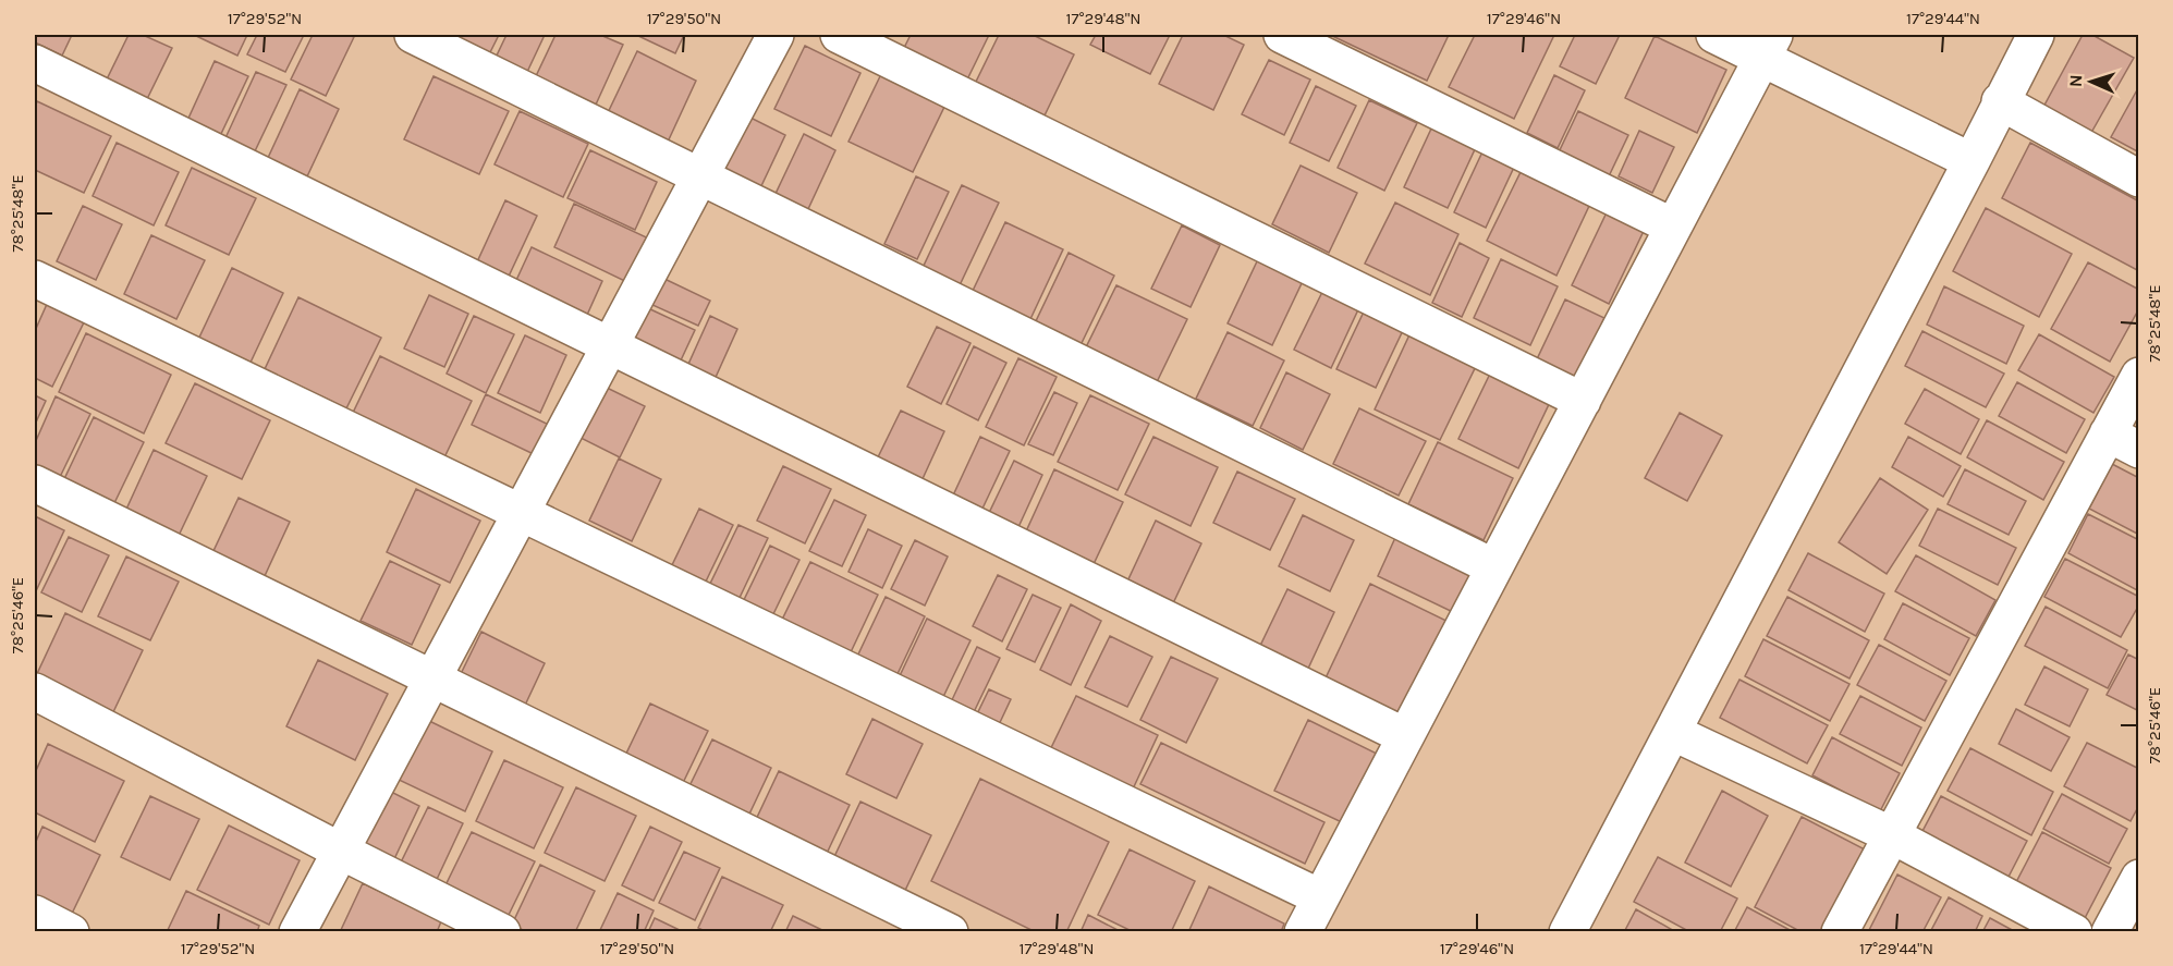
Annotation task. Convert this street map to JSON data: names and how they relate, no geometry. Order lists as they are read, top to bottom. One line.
{"north":"left","coordinates":["17°29'52\"N","17°29'50\"N","17°29'48\"N","17°29'46\"N","17°29'44\"N","78°25'48\"E","78°25'46\"E"]}
